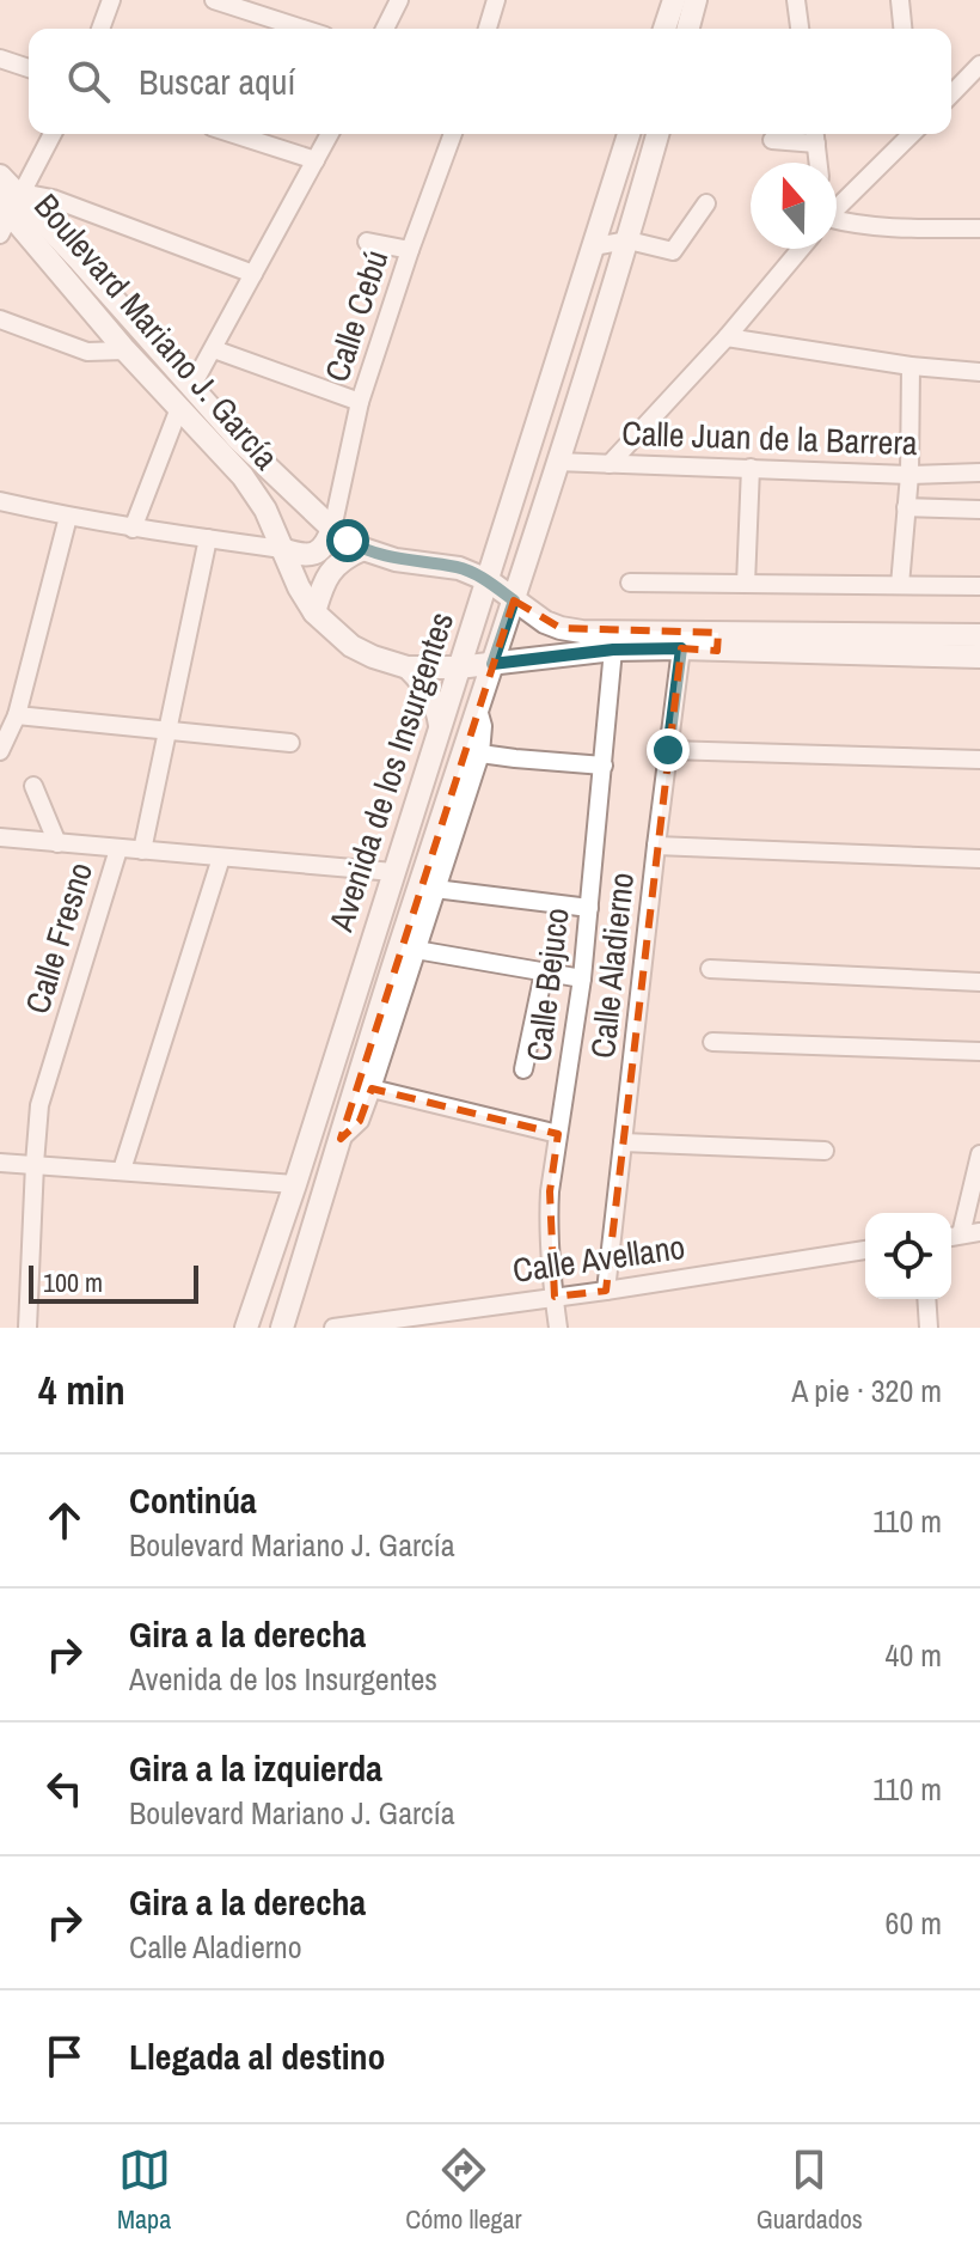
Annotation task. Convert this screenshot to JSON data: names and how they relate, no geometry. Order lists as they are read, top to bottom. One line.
{"streets":{"main road":["Boulevard Mariano J. García","Avenida de los Insurgentes"],"street":["Calle Cebú","Calle Juan de la Barrera","Calle Fresno","Calle Aladierno","Calle Bejuco","Calle Avellano"]},"crossings":[["Calle Cebú","Boulevard Mariano J. García"],["Boulevard Mariano J. García","Avenida de los Insurgentes"],["Boulevard Mariano J. García","Calle Aladierno"],["Boulevard Mariano J. García","Calle Bejuco"],["Calle Juan de la Barrera","Avenida de los Insurgentes"],["Calle Aladierno","Calle Avellano"],["Calle Bejuco","Calle Avellano"]],"scale_bar":"100 m","north":"top","page":{"search":"Buscar aquí","scale":"100 m","heading":["4 min","A pie · 320 m"],"list":[["Continúa","Boulevard Mariano J. García","110 m"],["Gira a la derecha","Avenida de los Insurgentes","40 m"],["Gira a la izquierda","Boulevard Mariano J. García","110 m"],["Gira a la derecha","Calle Aladierno","60 m"],"Llegada al destino"],"nav":["Mapa","Cómo llegar","Guardados"]}}
